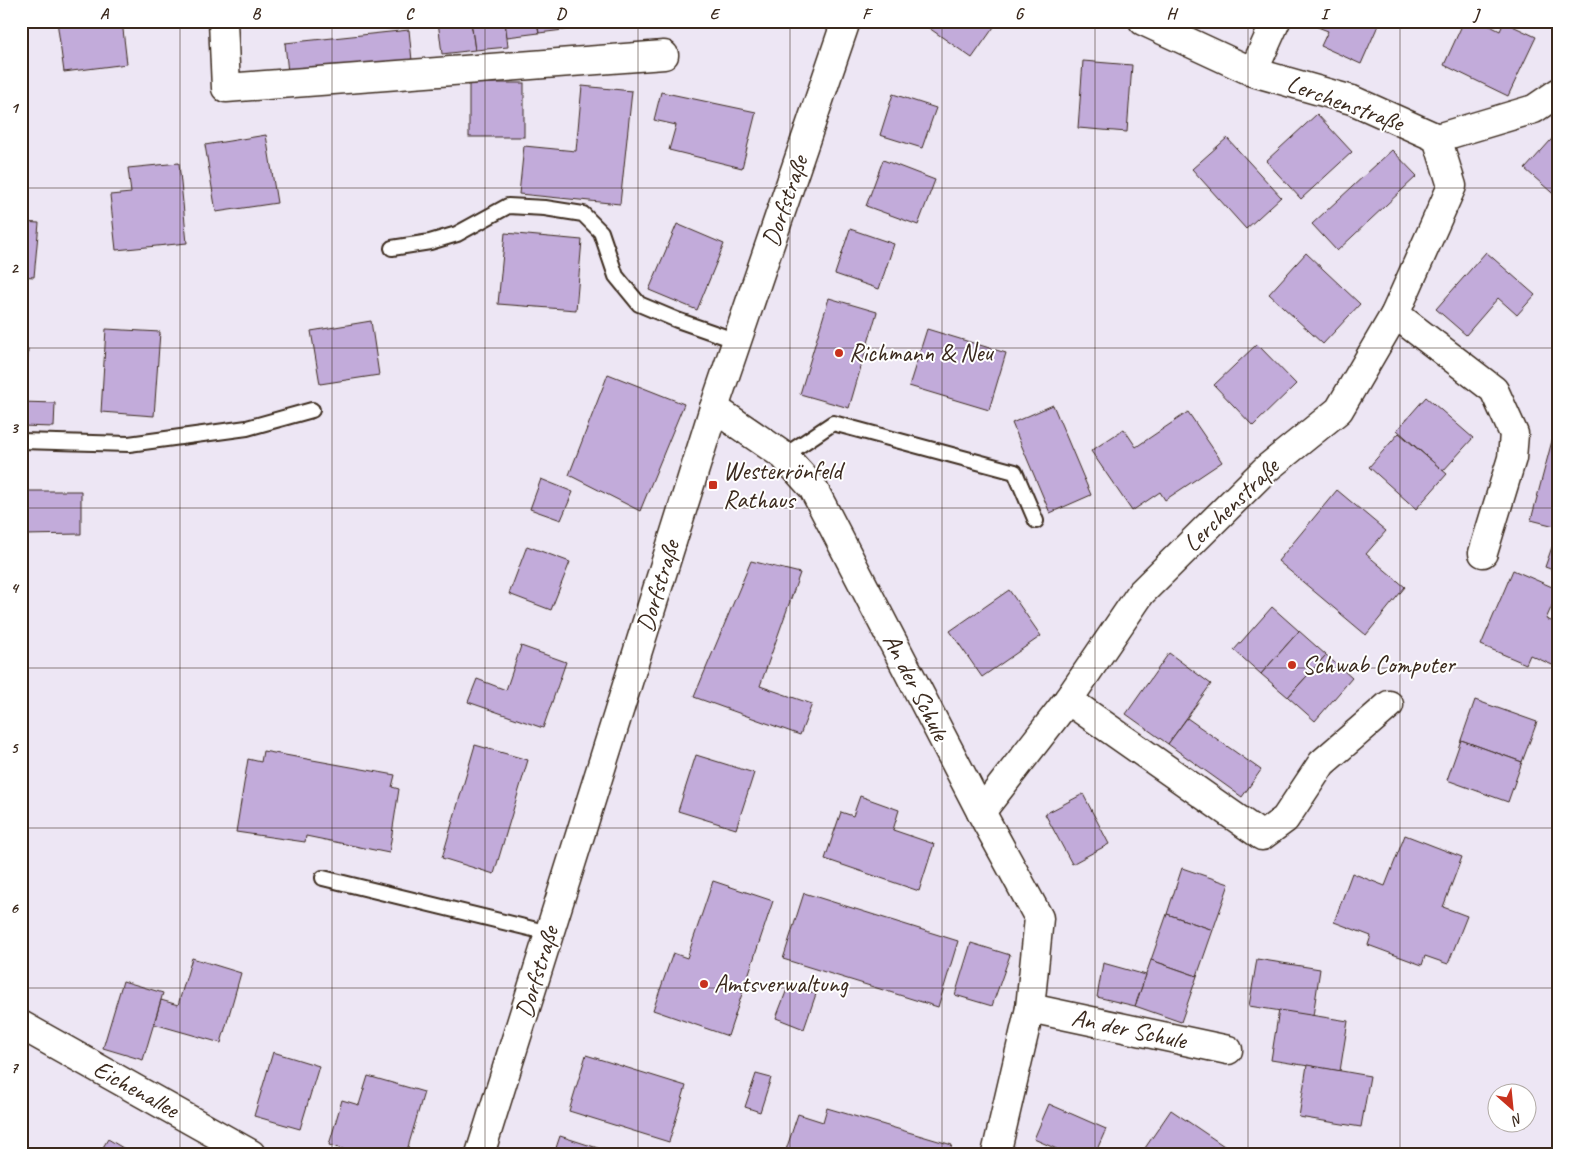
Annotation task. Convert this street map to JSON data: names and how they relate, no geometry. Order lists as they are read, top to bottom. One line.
{"streets":{"street":["Lerchenstraße","Dorfstraße","An der Schule","Eichenallee"]},"crossings":[["Lerchenstraße","An der Schule"],["Dorfstraße","An der Schule"]],"places":{"other":["Richmann & Neu","Schwab Computer","Amtsverwaltung"],"transit":["Westerrönfeld Rathaus"]},"north":"bottom right","grid":{"columns":["A","B","C","D","E","F","G","H","I","J"],"rows":["1","2","3","4","5","6","7"]}}
